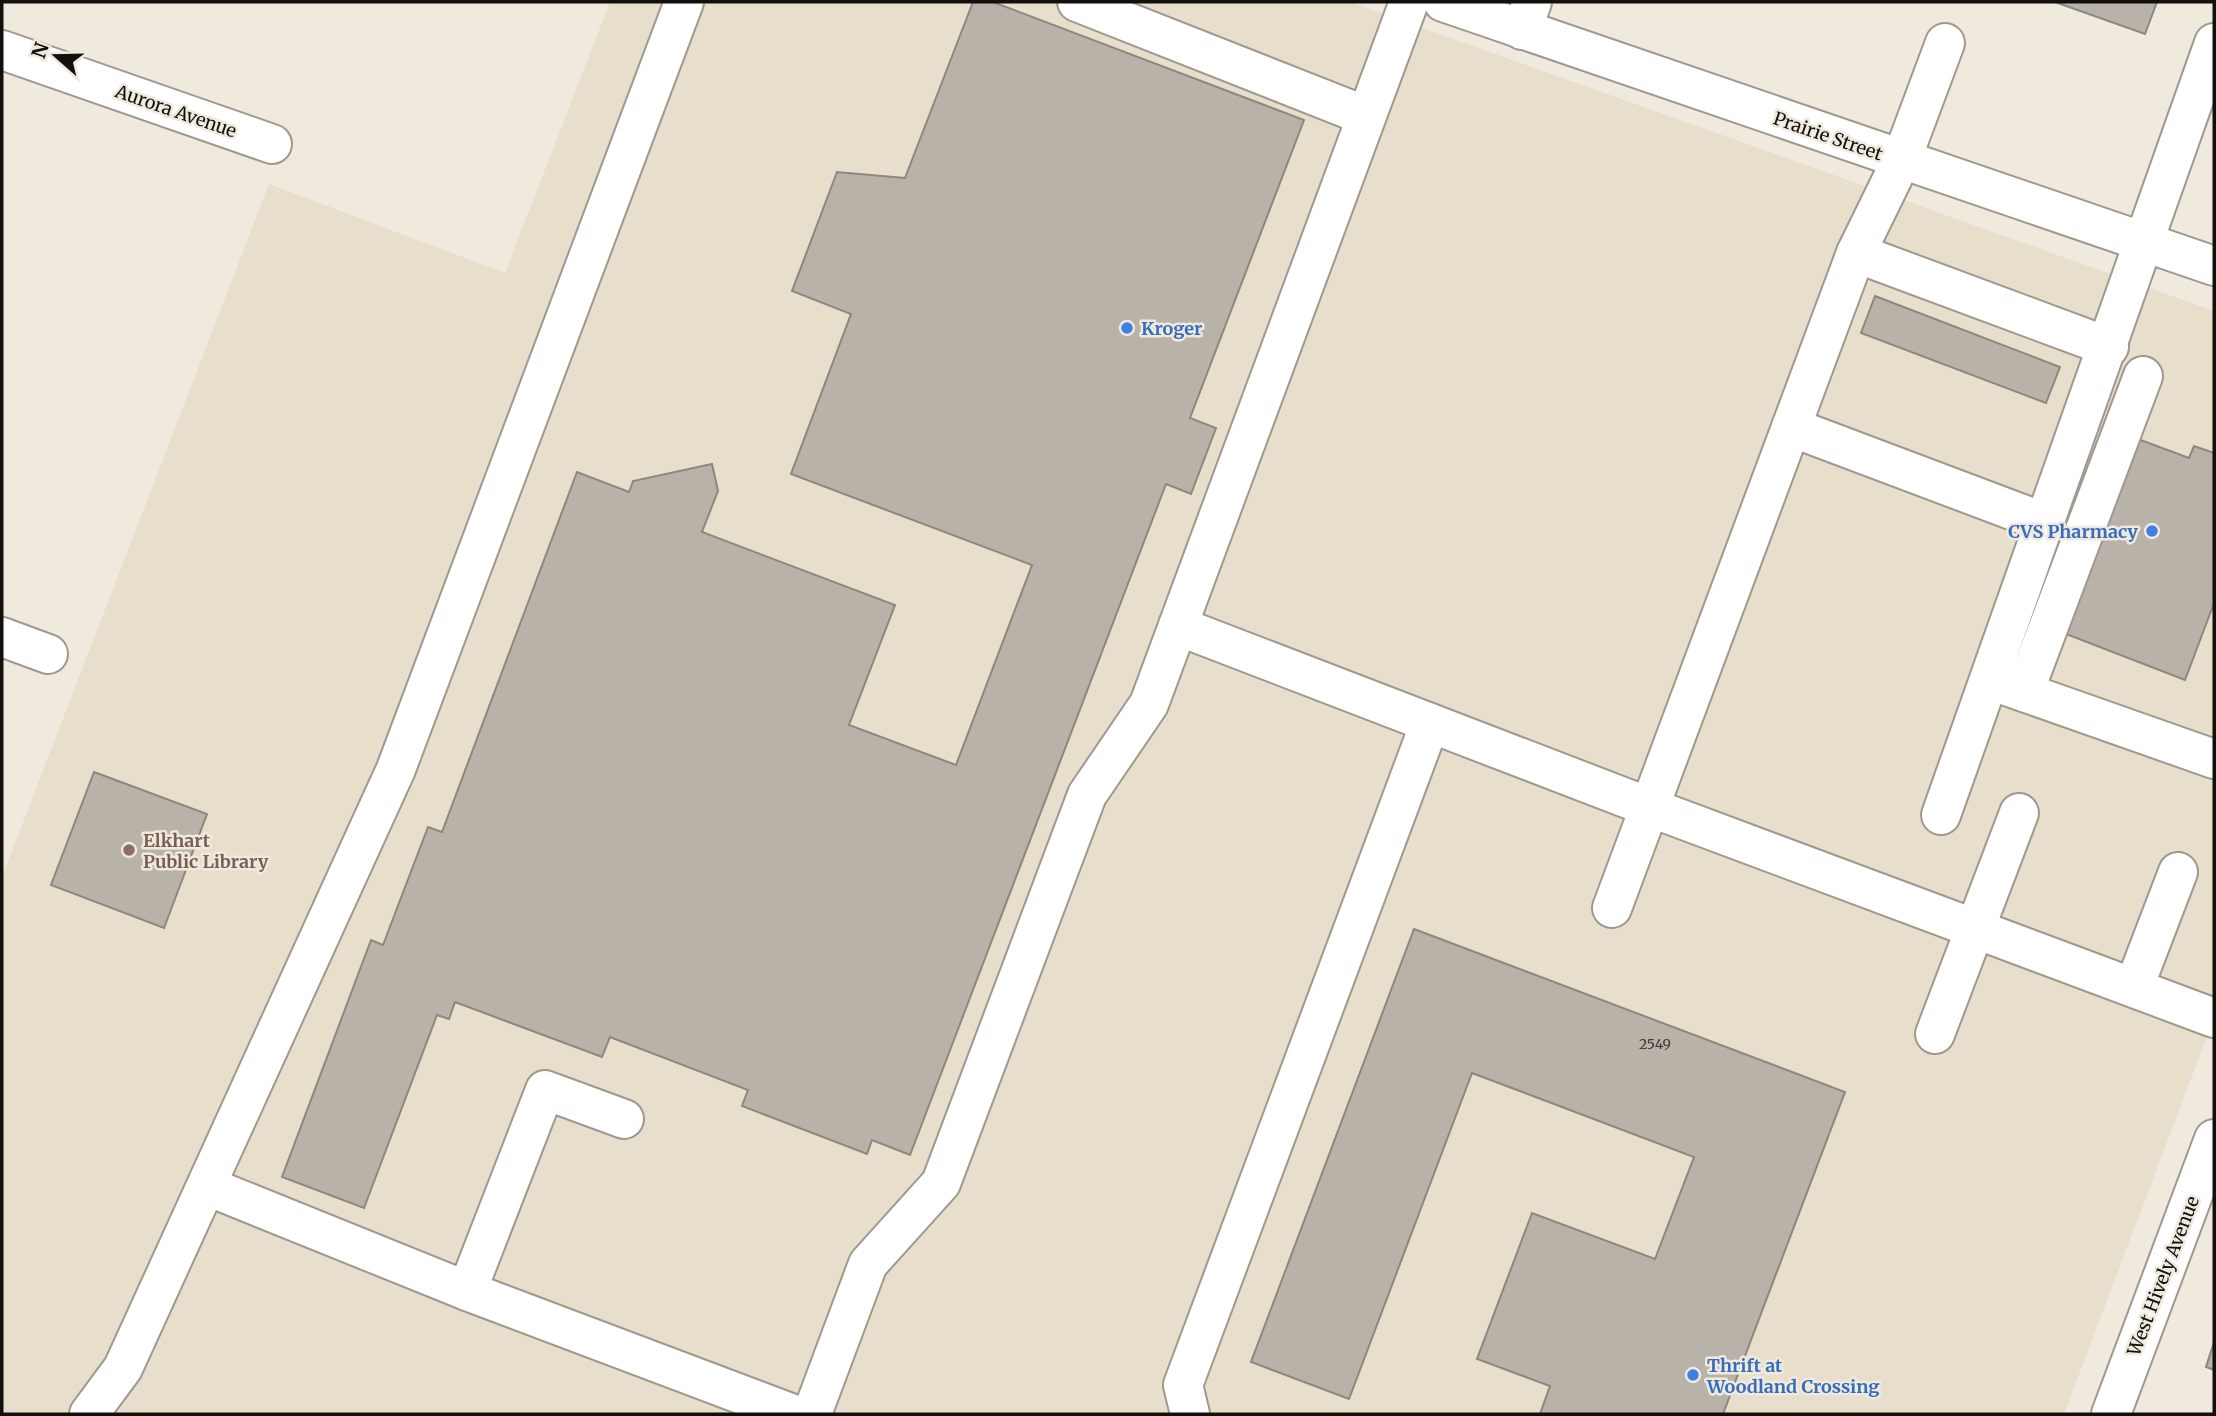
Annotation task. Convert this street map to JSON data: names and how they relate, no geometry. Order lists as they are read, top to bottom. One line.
{"streets":{"main road":["Aurora Avenue","Prairie Street","West Hively Avenue"]},"places":["Kroger","CVS Pharmacy","Elkhart Public Library","Thrift at Woodland Crossing"],"house_numbers":["2549"],"north":"left"}
